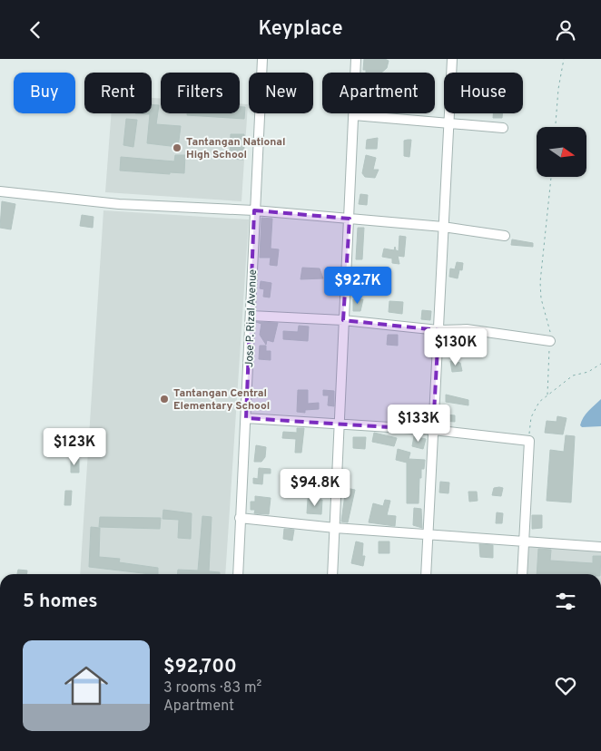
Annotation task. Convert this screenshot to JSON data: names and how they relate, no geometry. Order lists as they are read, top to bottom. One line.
{"streets":{"street":["Jose P. Rizal Avenue"]},"places":["Tantangan National High School","Tantangan Central Elementary School"],"north":"right","page":{"header":"Keyplace","chip":["Buy","Rent","Filters","New","Apartment","House"],"price":["$92.7K","$130K","$133K","$123K","$94.8K"],"heading":"5 homes","list":[{"name":"$92,700","note":"3 rooms · 83 m² · Apartment"}]}}
